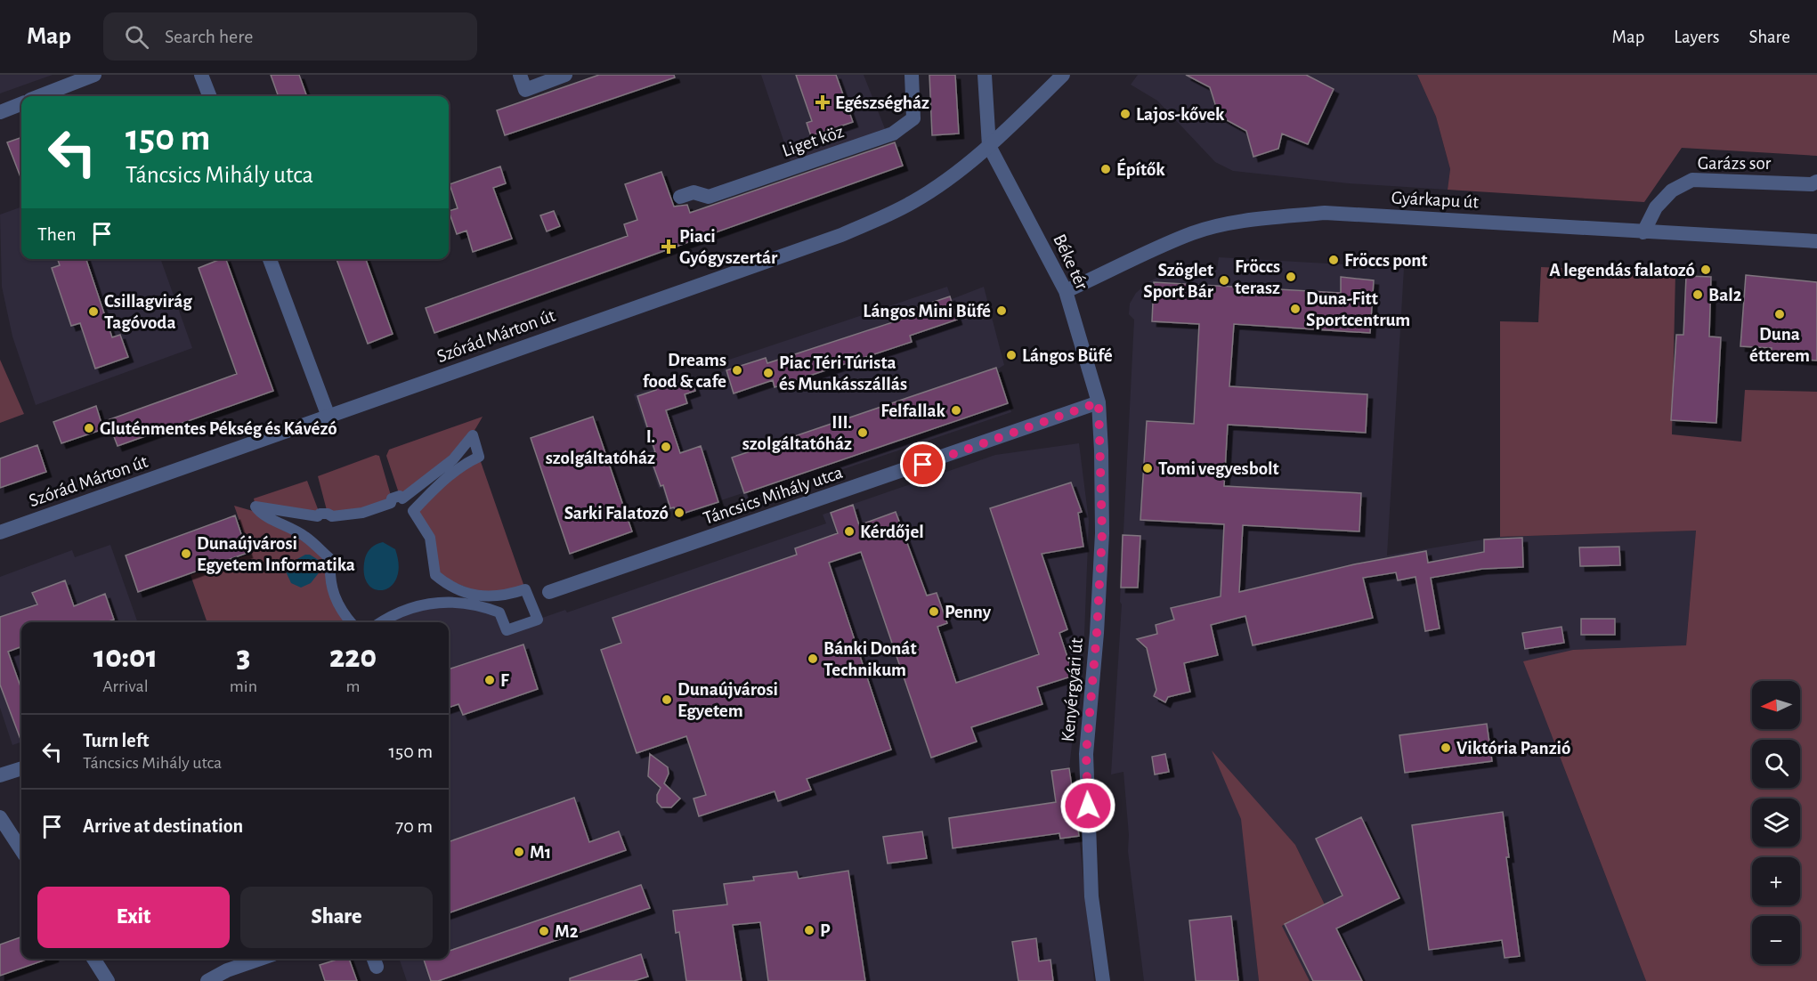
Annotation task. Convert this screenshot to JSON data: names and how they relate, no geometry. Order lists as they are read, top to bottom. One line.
{"streets":{"street":["Liget köz","Garázs sor","Gyárkapu út","Béke tér","Szórád Márton út","Táncsics Mihály utca","Kenyérgyári út"]},"crossings":[["Garázs sor","Gyárkapu út"],["Gyárkapu út","Béke tér"],["Béke tér","Szórád Márton út"],["Béke tér","Táncsics Mihály utca"],["Béke tér","Kenyérgyári út"],["Táncsics Mihály utca","Kenyérgyári út"]],"places":{"health":["Egészségház","Piaci Gyógyszertár"],"other":["Lajos-kővek","Építők","Fröccs pont","A legendás falatozó","Fröccs terasz","Szöglet Sport Bár","Bal2","Duna-Fitt Sportcentrum","Lángos Mini Büfé","Csillagvirág Tagóvoda","Duna étterem","Lángos Büfé","Dreams food & cafe","Piac Téri Túrista és Munkásszállás","Felfallak","Gluténmentes Pékség és Kávézó","III. szolgáltatóház","I. szolgáltatóház","Tomi vegyesbolt","Sarki Falatozó","Kérdőjel","Dunaújvárosi Egyetem Informatika","Penny","Bánki Donát Technikum","F","Dunaújvárosi Egyetem","Viktória Panzió","M1","P","M2"]},"north":"left","page":{"header":"Map","search":"Search here","nav":["Map","Layers","Share"],"turn":["150 m","Táncsics Mihály utca"],"then":"Then","eta":["10:01","Arrival","3","min","220","m"],"map_buttons":["+","−"],"list":[{"name":"Turn left","note":"Táncsics Mihály utca","value":"150 m"},{"name":"Arrive at destination","value":"70 m"}],"buttons":["Exit","Share"]}}
